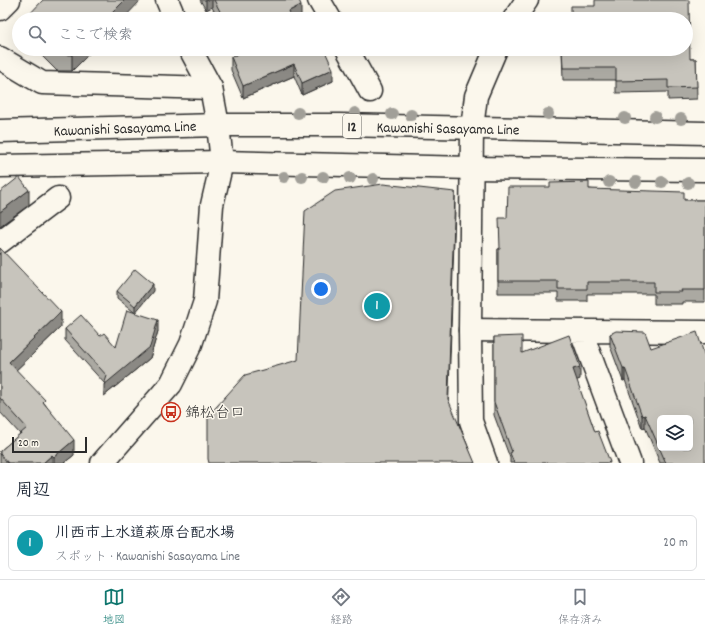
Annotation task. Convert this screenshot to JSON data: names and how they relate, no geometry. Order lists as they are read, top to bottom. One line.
{"streets":{"street":["12","Kawanishi Sasayama Line"]},"places":{"bus stop":["錦松台口"]},"scale_bar":"20 m","page":{"search":"ここで検索","pins":"1","scale":"20 m","heading":"周辺","list":[{"mark":"1","name":"川西市上水道萩原台配水場","note":"スポット · Kawanishi Sasayama Line","value":"20 m"}],"nav":["地図","経路","保存済み"]}}
